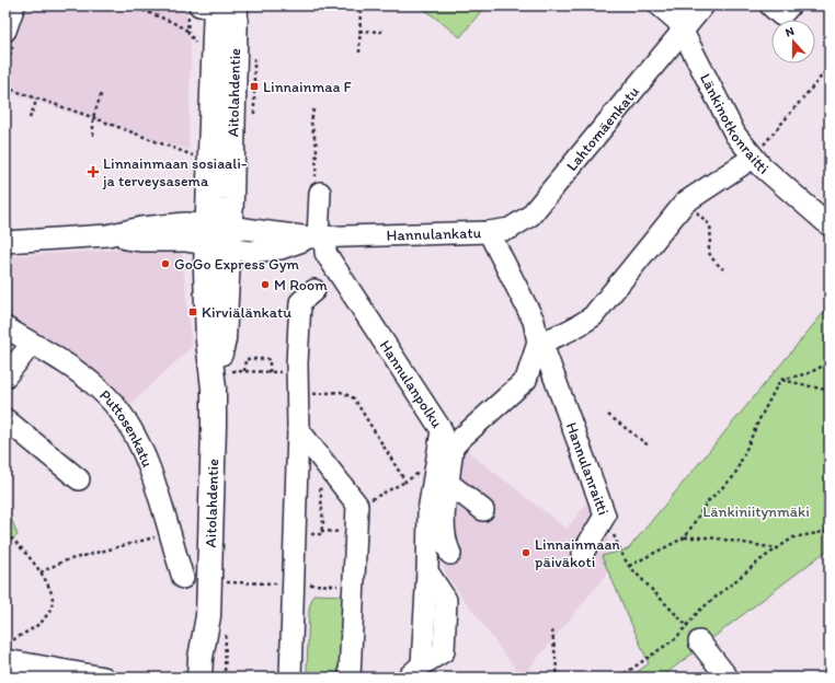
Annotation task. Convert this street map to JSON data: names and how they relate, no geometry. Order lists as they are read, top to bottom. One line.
{"streets":{"main road":["Aitolahdentie"],"street":["Länkinotkonraitti","Lahtomäenkatu","Hannulankatu","Hannulanpolku","Puttosenkatu","Hannulanraitti"]},"crossings":[["Aitolahdentie","Hannulankatu"],["Länkinotkonraitti","Lahtomäenkatu"],["Lahtomäenkatu","Hannulankatu"],["Hannulankatu","Hannulanpolku"],["Hannulankatu","Hannulanraitti"]],"parks":["Länkiniitynmäki"],"places":{"transit":["Linnainmaa F","Kirviälänkatu"],"health":["Linnainmaan sosiaali- ja terveysasema"],"other":["GoGo Express Gym","M Room","Linnainmaan päiväkoti"]},"north":"top"}
